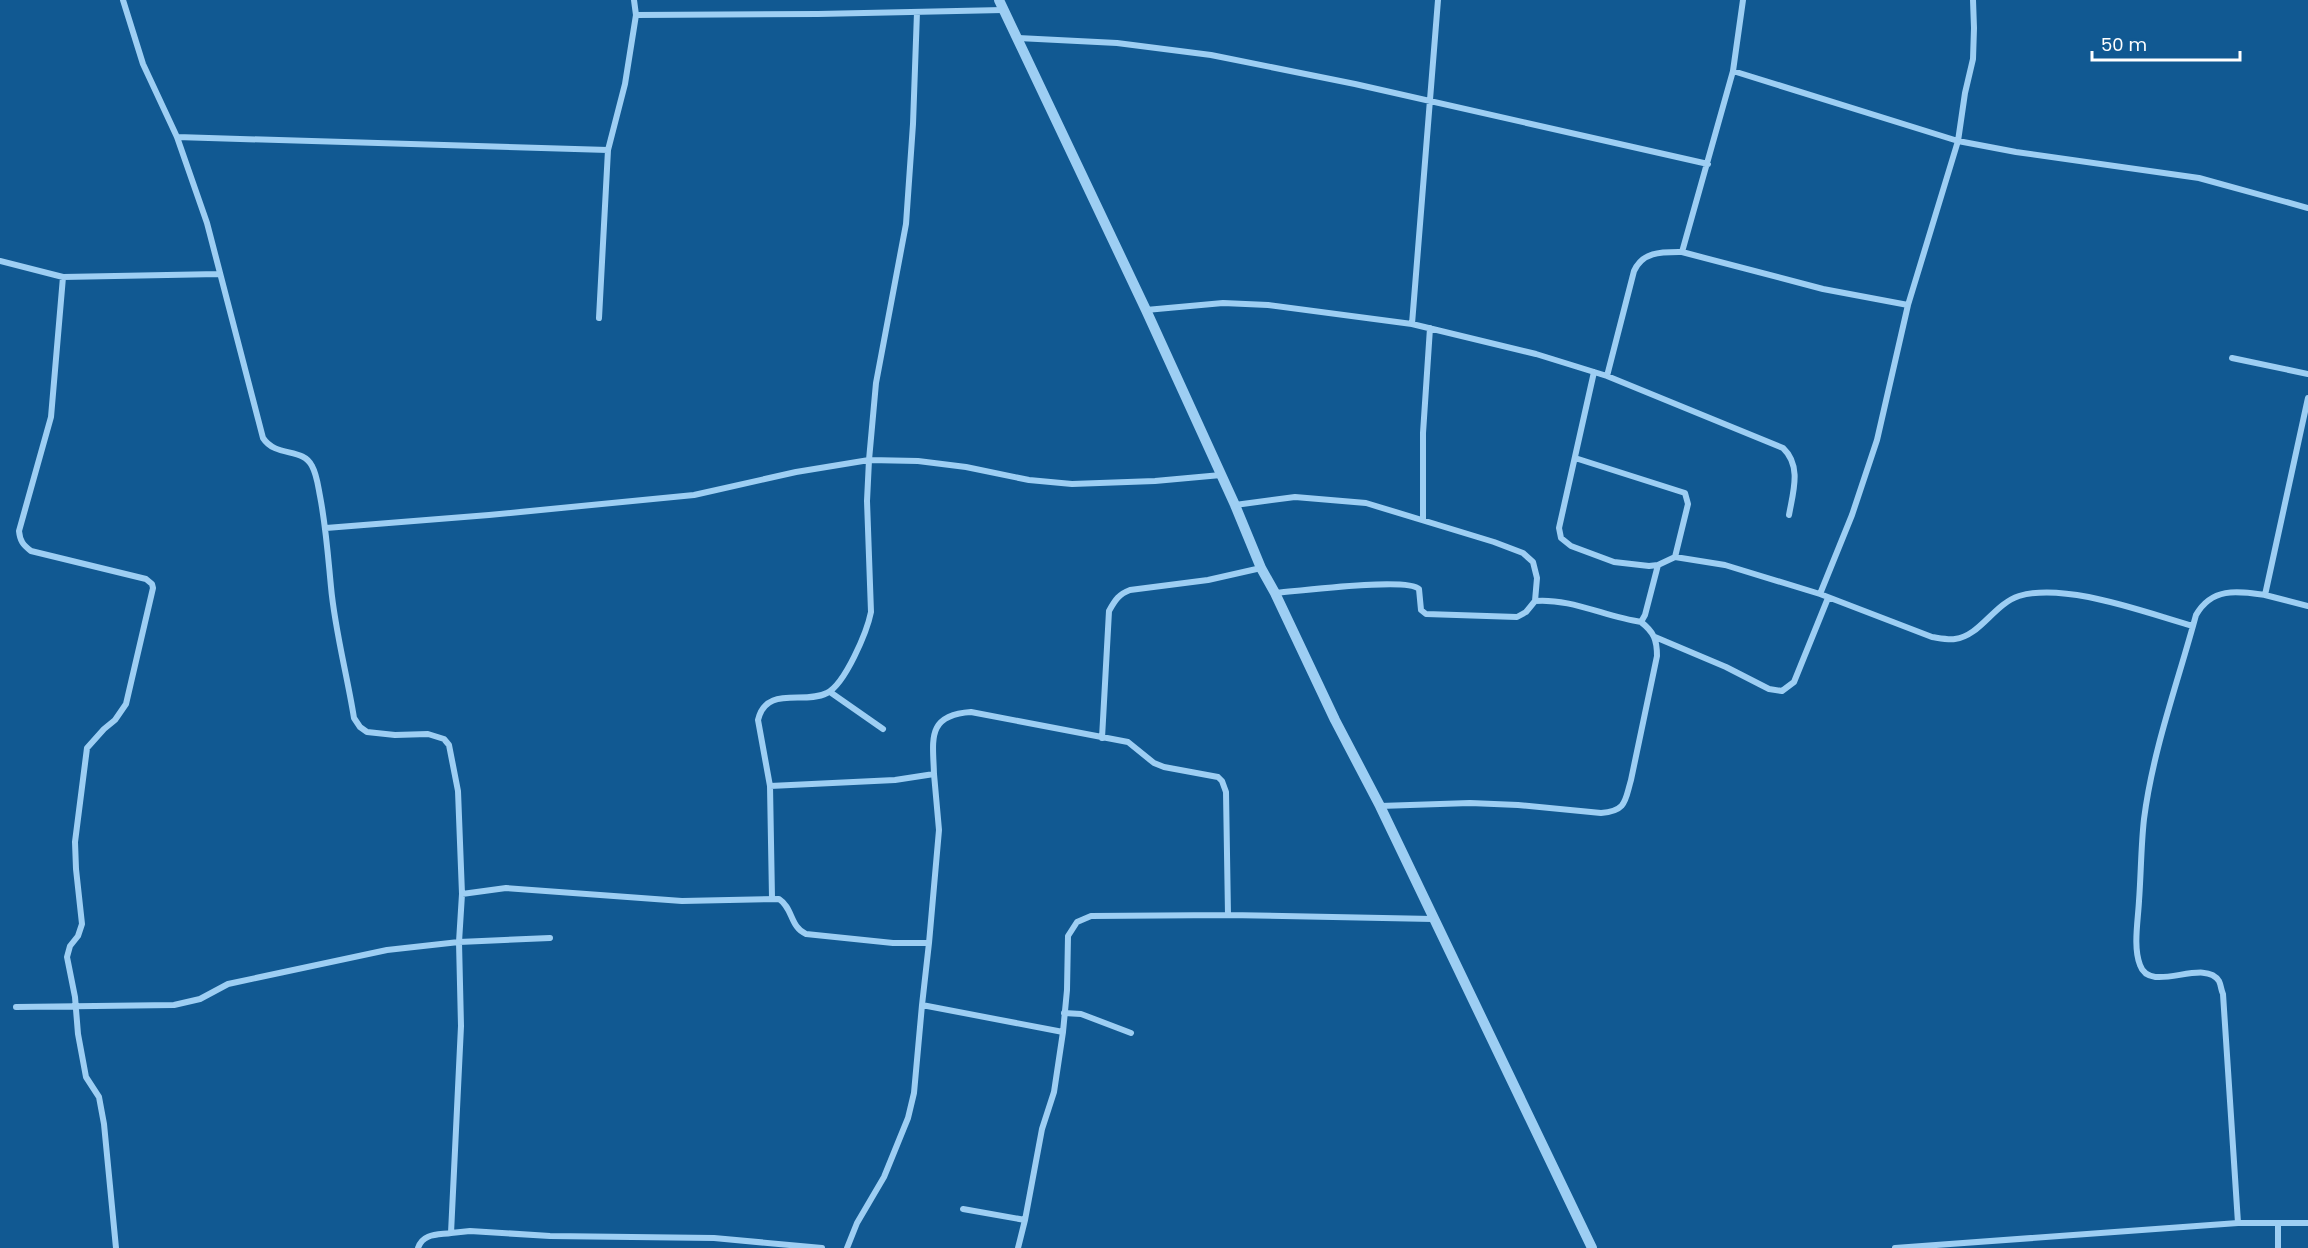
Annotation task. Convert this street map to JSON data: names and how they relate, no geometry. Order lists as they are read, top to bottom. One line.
{"scale_bar":"50 m"}
